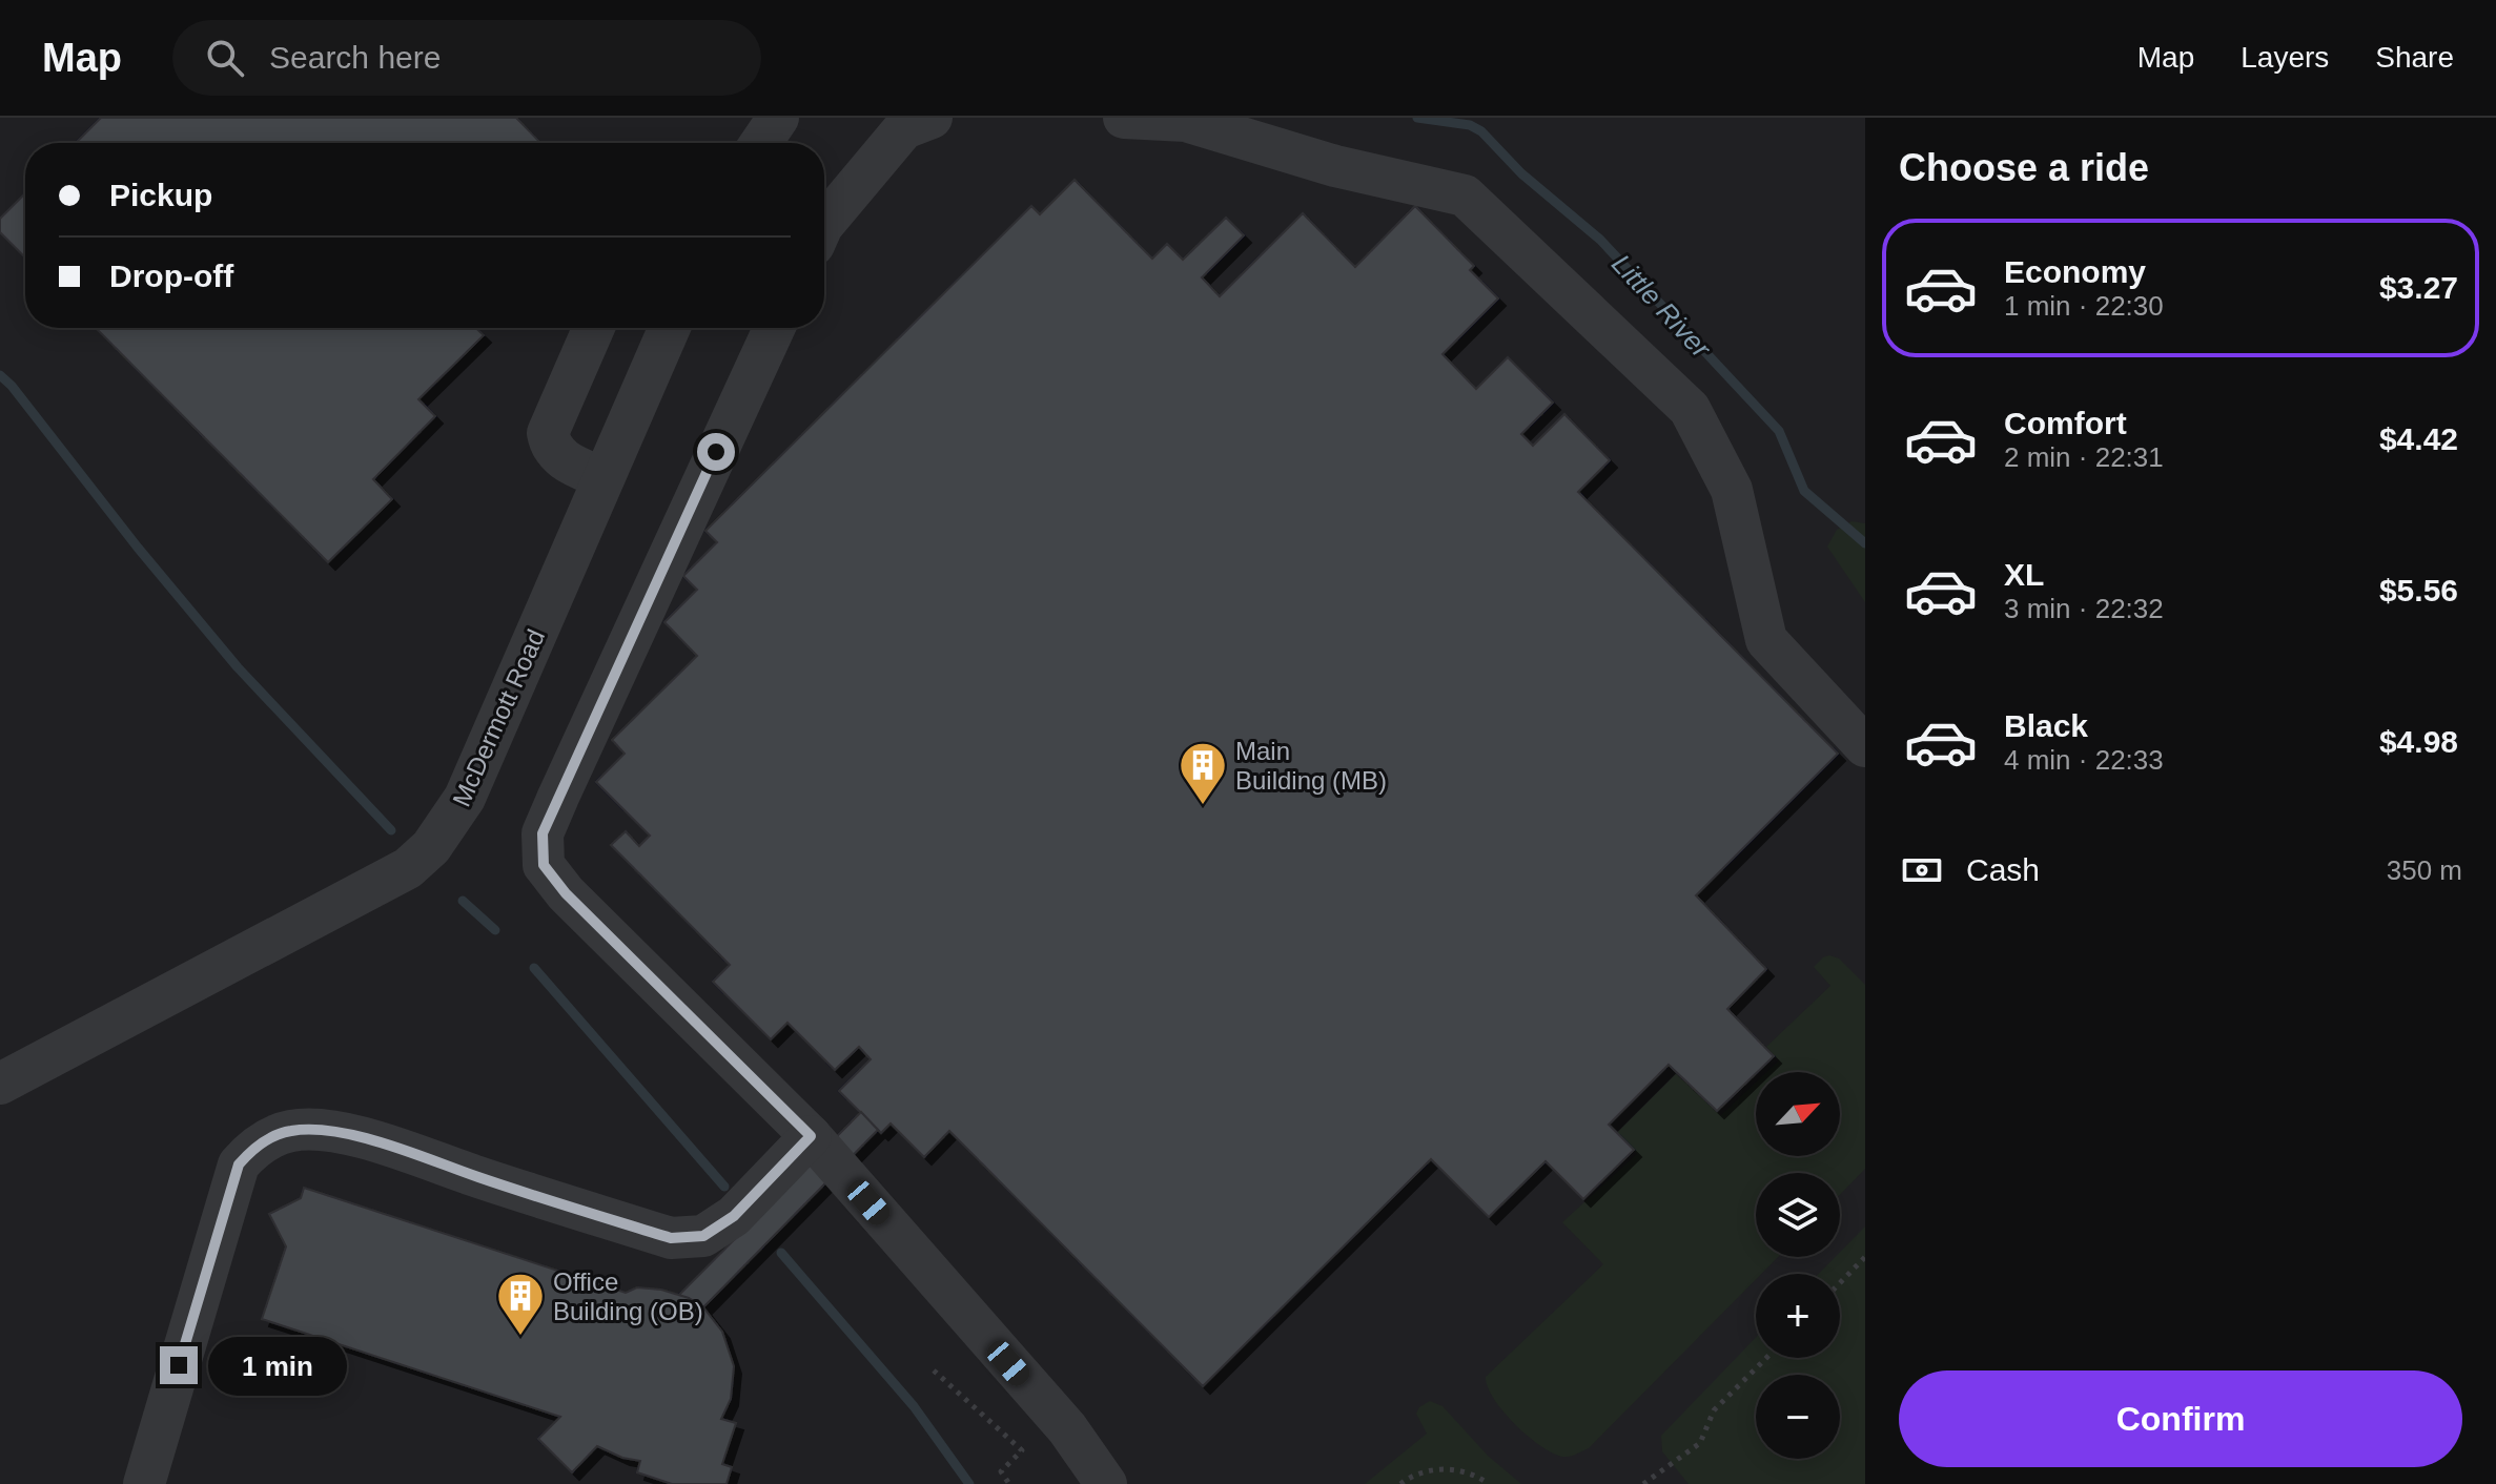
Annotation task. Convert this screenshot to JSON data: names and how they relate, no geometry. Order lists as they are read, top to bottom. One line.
{"streets":{"street":["McDermott Road"]},"water":["Little River"],"places":{"building":["Main Building (MB)","Office Building (OB)"]},"north":"top right","page":{"header":"Map","search":"Search here","nav":["Map","Layers","Share"],"heading":"Choose a ride","banner":["Pickup","Drop-off"],"list":[{"name":"Economy","note":"1 min · 22:30","value":"$3.27"},{"name":"Comfort","note":"2 min · 22:31","value":"$4.42"},{"name":"XL","note":"3 min · 22:32","value":"$5.56"},{"name":"Black","note":"4 min · 22:33","value":"$4.98"}],"pay":["Cash","350 m"],"map_buttons":["+","−"],"bubble":"1 min","buttons":"Confirm"}}
